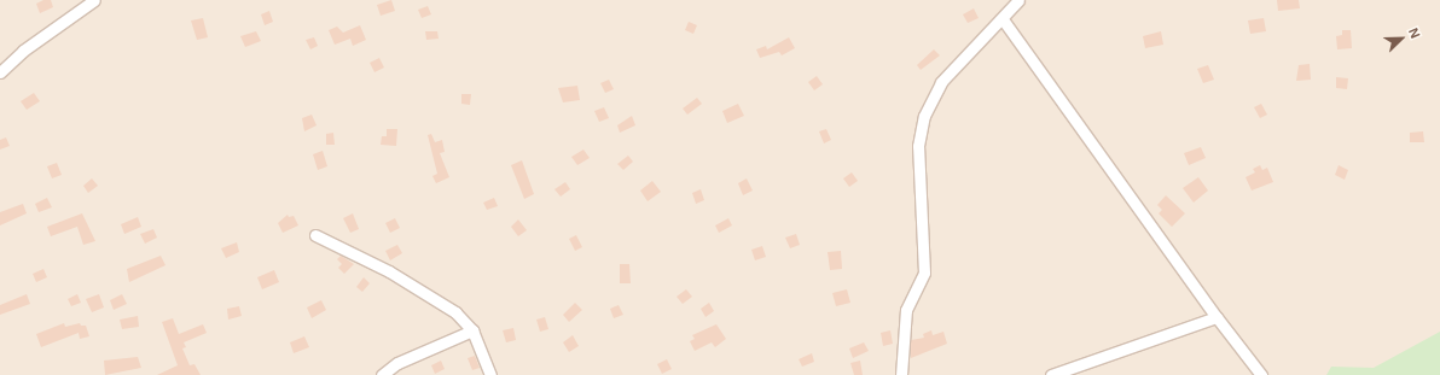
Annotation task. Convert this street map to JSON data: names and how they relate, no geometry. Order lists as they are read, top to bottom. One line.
{"north":"top right"}
